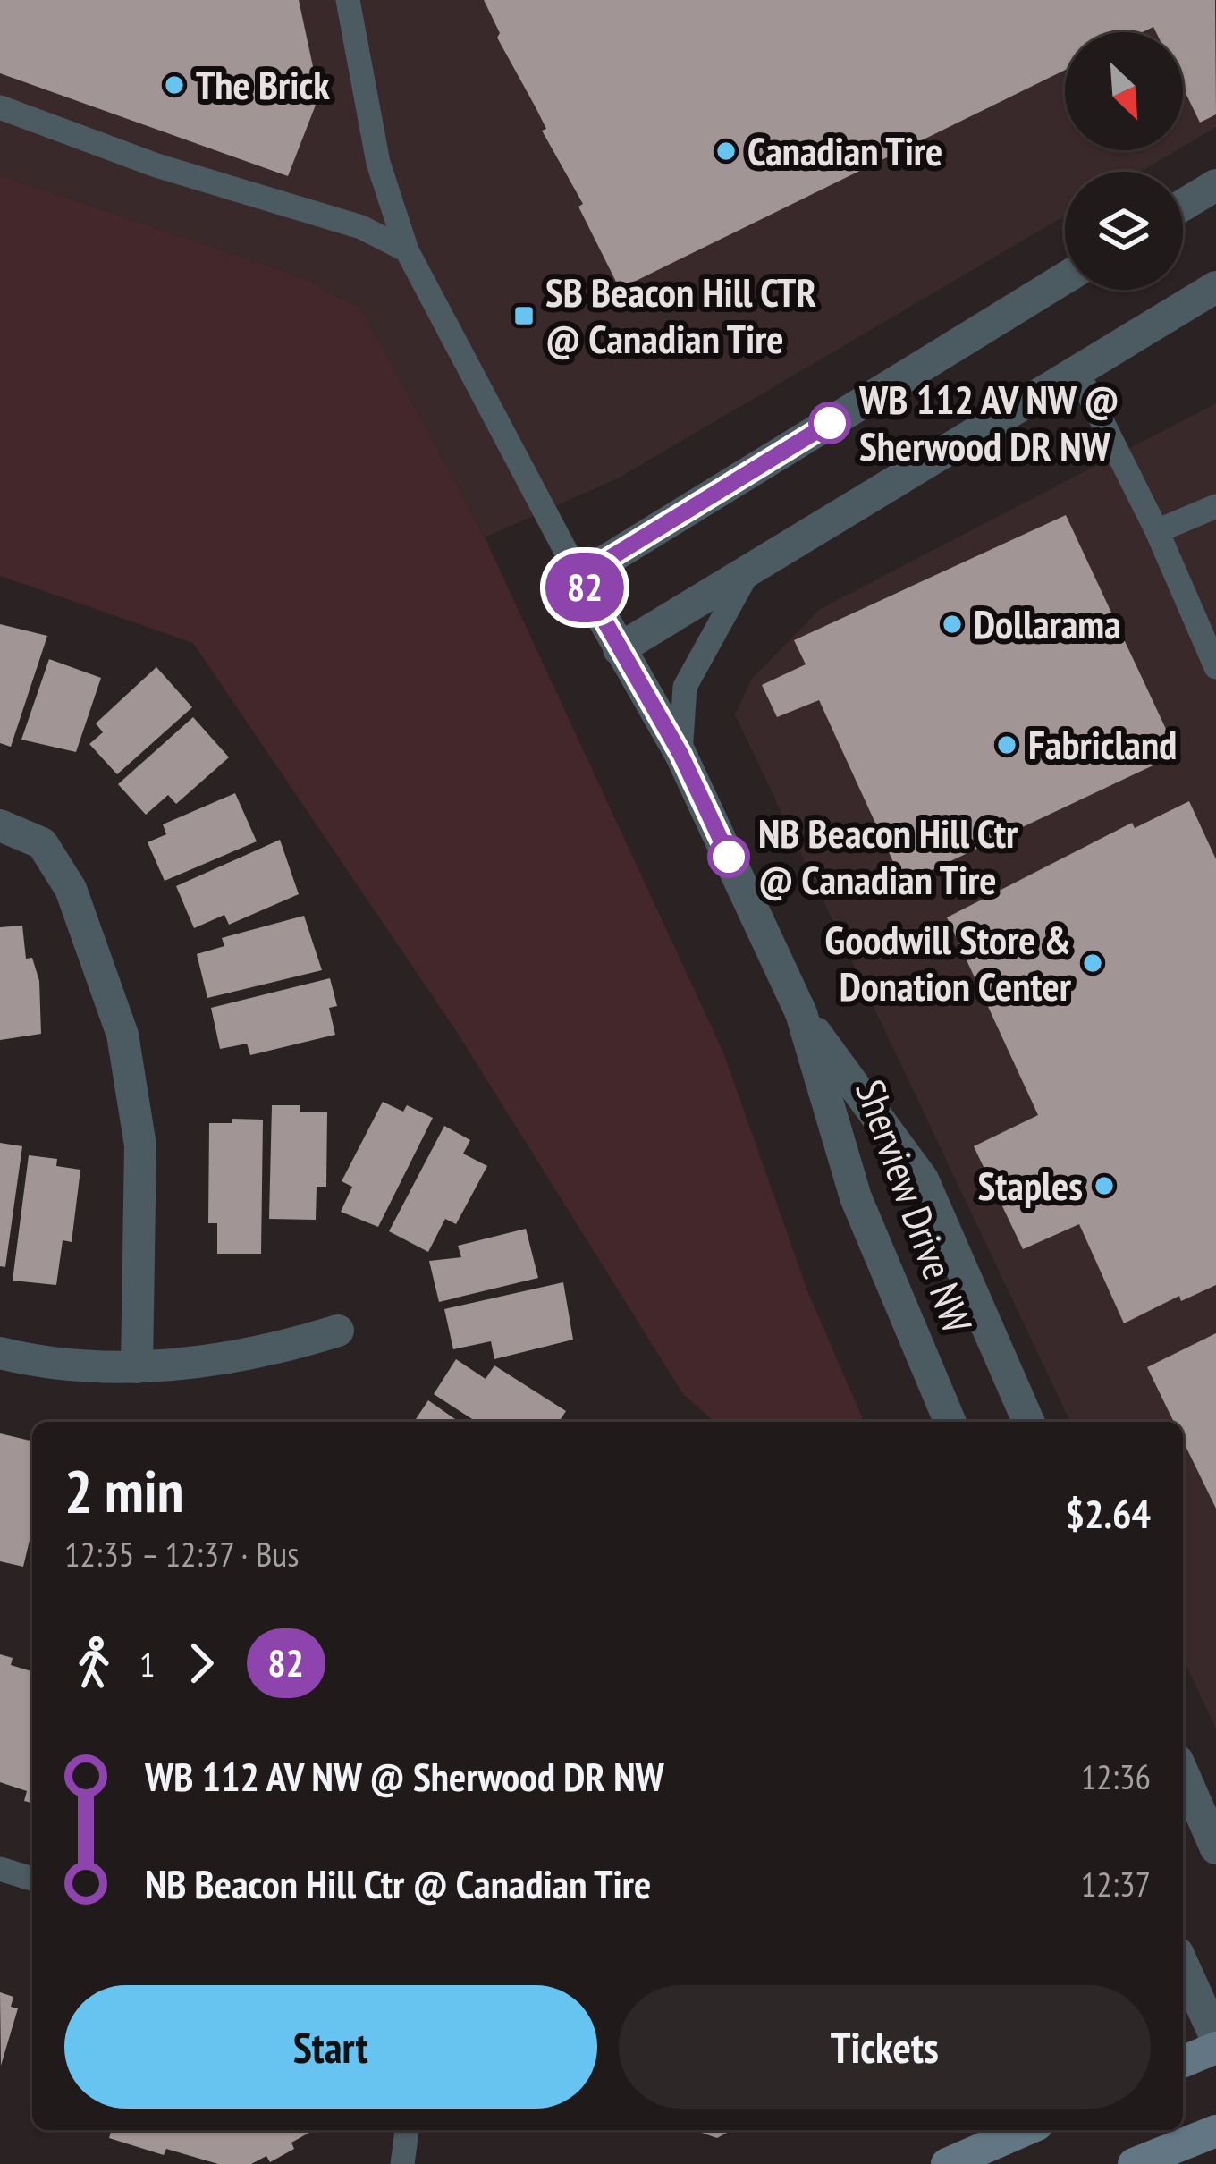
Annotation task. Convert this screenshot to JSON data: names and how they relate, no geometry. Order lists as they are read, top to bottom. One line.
{"streets":{"street":["Sherview Drive NW"]},"places":{"other":["The Brick","Canadian Tire","WB 112 AV NW @ Sherwood DR NW","Dollarama","Fabricland","NB Beacon Hill Ctr @ Canadian Tire","Goodwill Store & Donation Center","Staples"],"transit":["SB Beacon Hill CTR @ Canadian Tire"]},"lines":["bus line 82"],"north":"bottom right","page":{"on_map":"82","heading":["2 min","12:35 – 12:37 · Bus","$2.64"],"legs":["1","82"],"list":[{"name":"WB 112 AV NW @ Sherwood DR NW","value":"12:36"},{"name":"NB Beacon Hill Ctr @ Canadian Tire","value":"12:37"}],"buttons":["Start","Tickets"]}}
